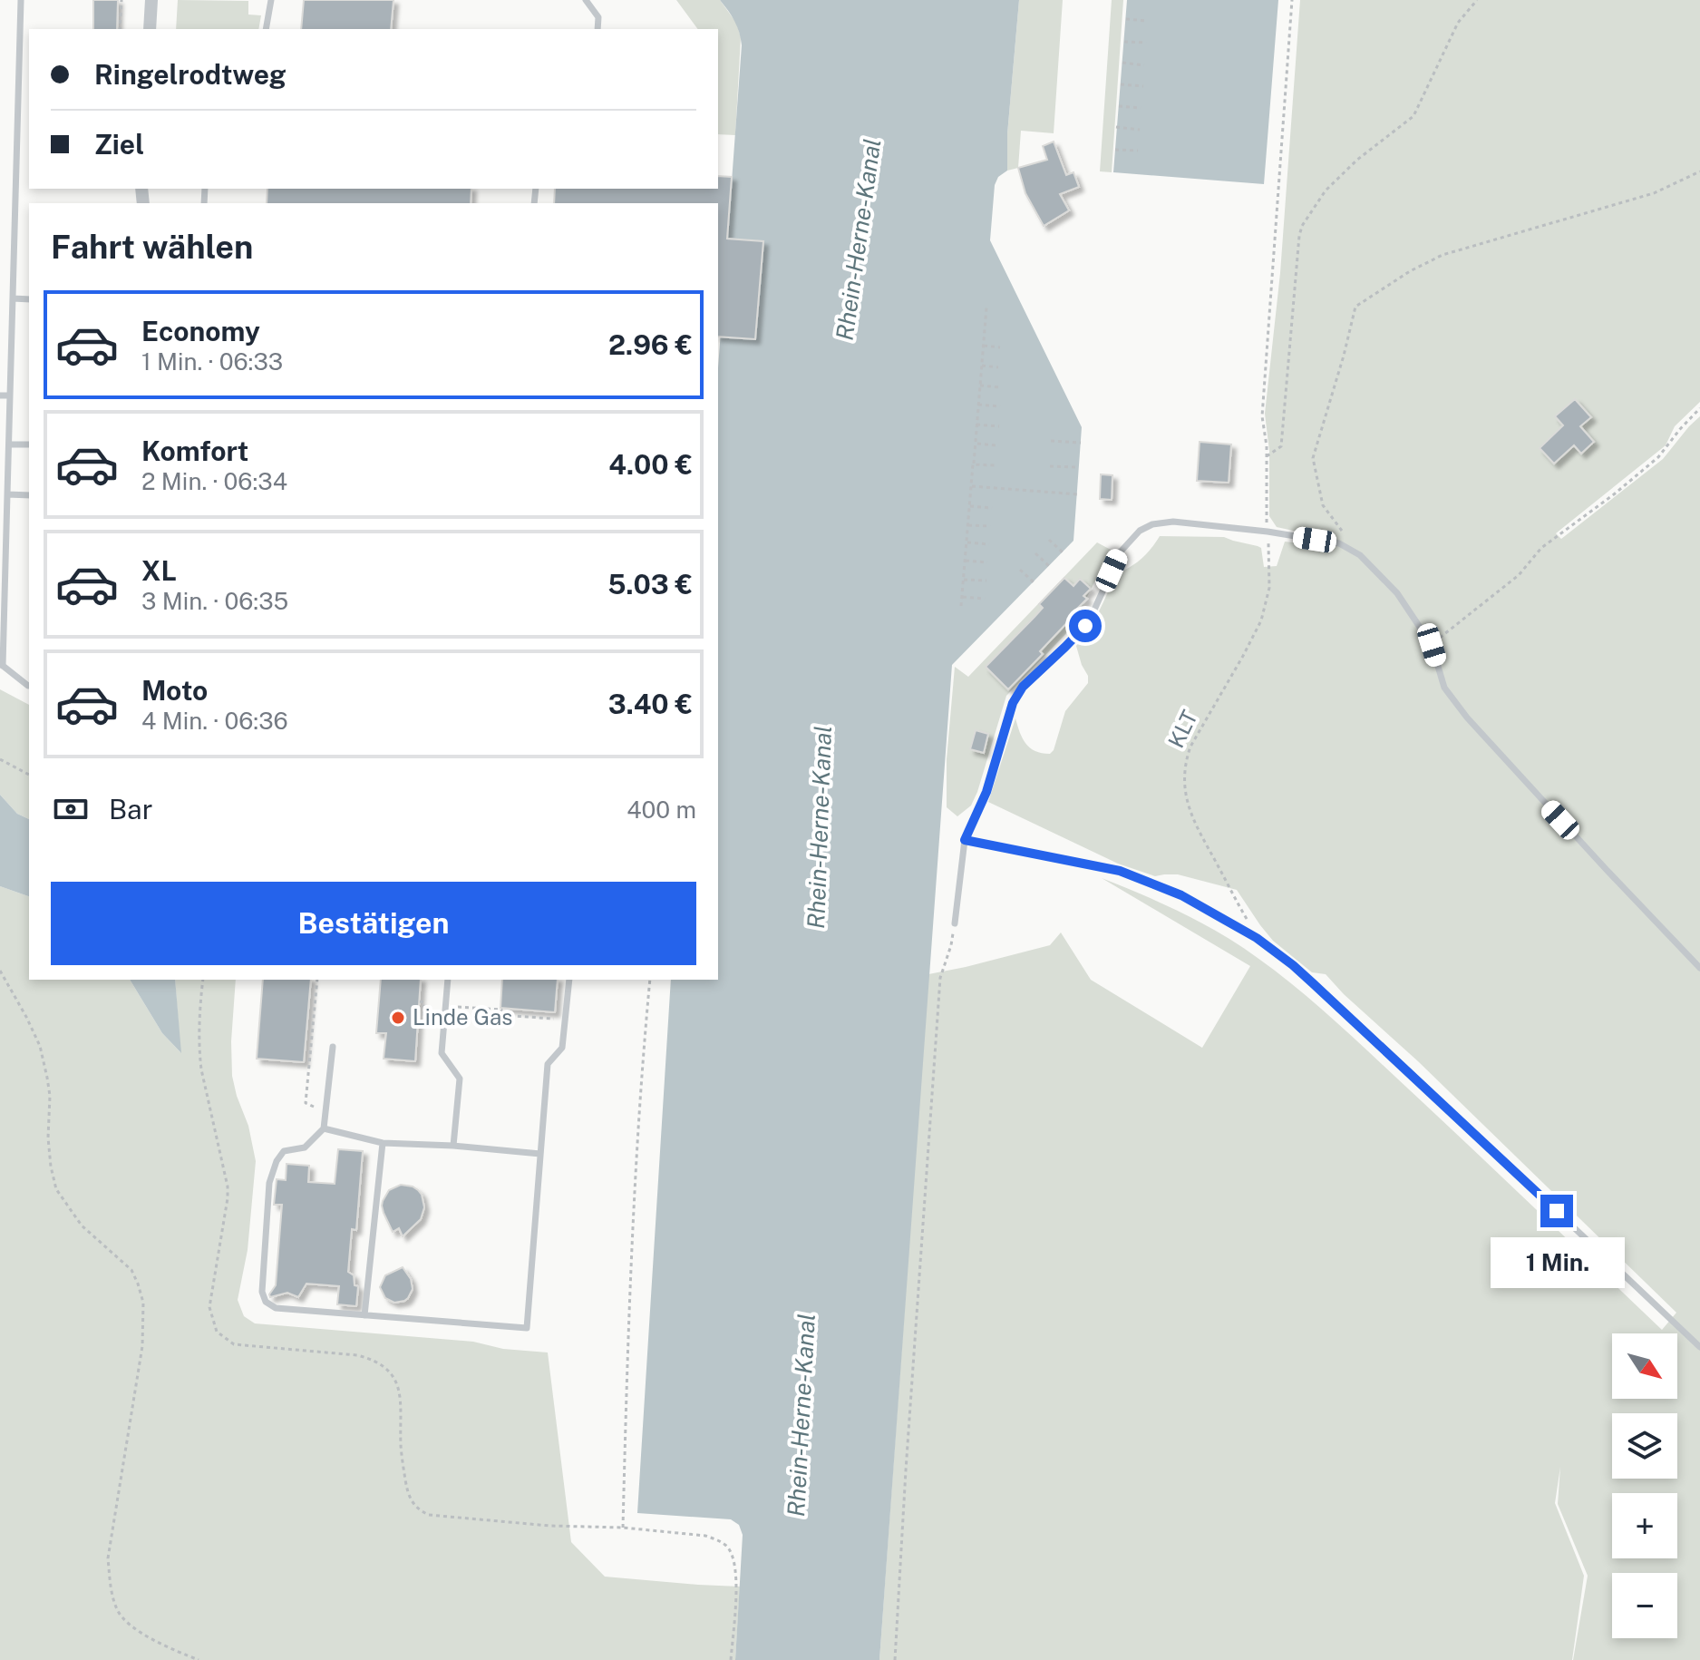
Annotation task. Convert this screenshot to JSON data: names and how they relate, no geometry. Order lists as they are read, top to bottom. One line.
{"streets":{"path":["KLT"]},"water":["Rhein-Herne-Kanal"],"places":["Linde Gas"],"north":"bottom right","page":{"banner":["Ringelrodtweg","Ziel"],"heading":"Fahrt wählen","list":[{"name":"Economy","note":"1 Min. · 06:33","value":"2.96 €"},{"name":"Komfort","note":"2 Min. · 06:34","value":"4.00 €"},{"name":"XL","note":"3 Min. · 06:35","value":"5.03 €"},{"name":"Moto","note":"4 Min. · 06:36","value":"3.40 €"}],"pay":["Bar","400 m"],"buttons":"Bestätigen","bubble":"1 Min.","map_buttons":["+","−"]}}
